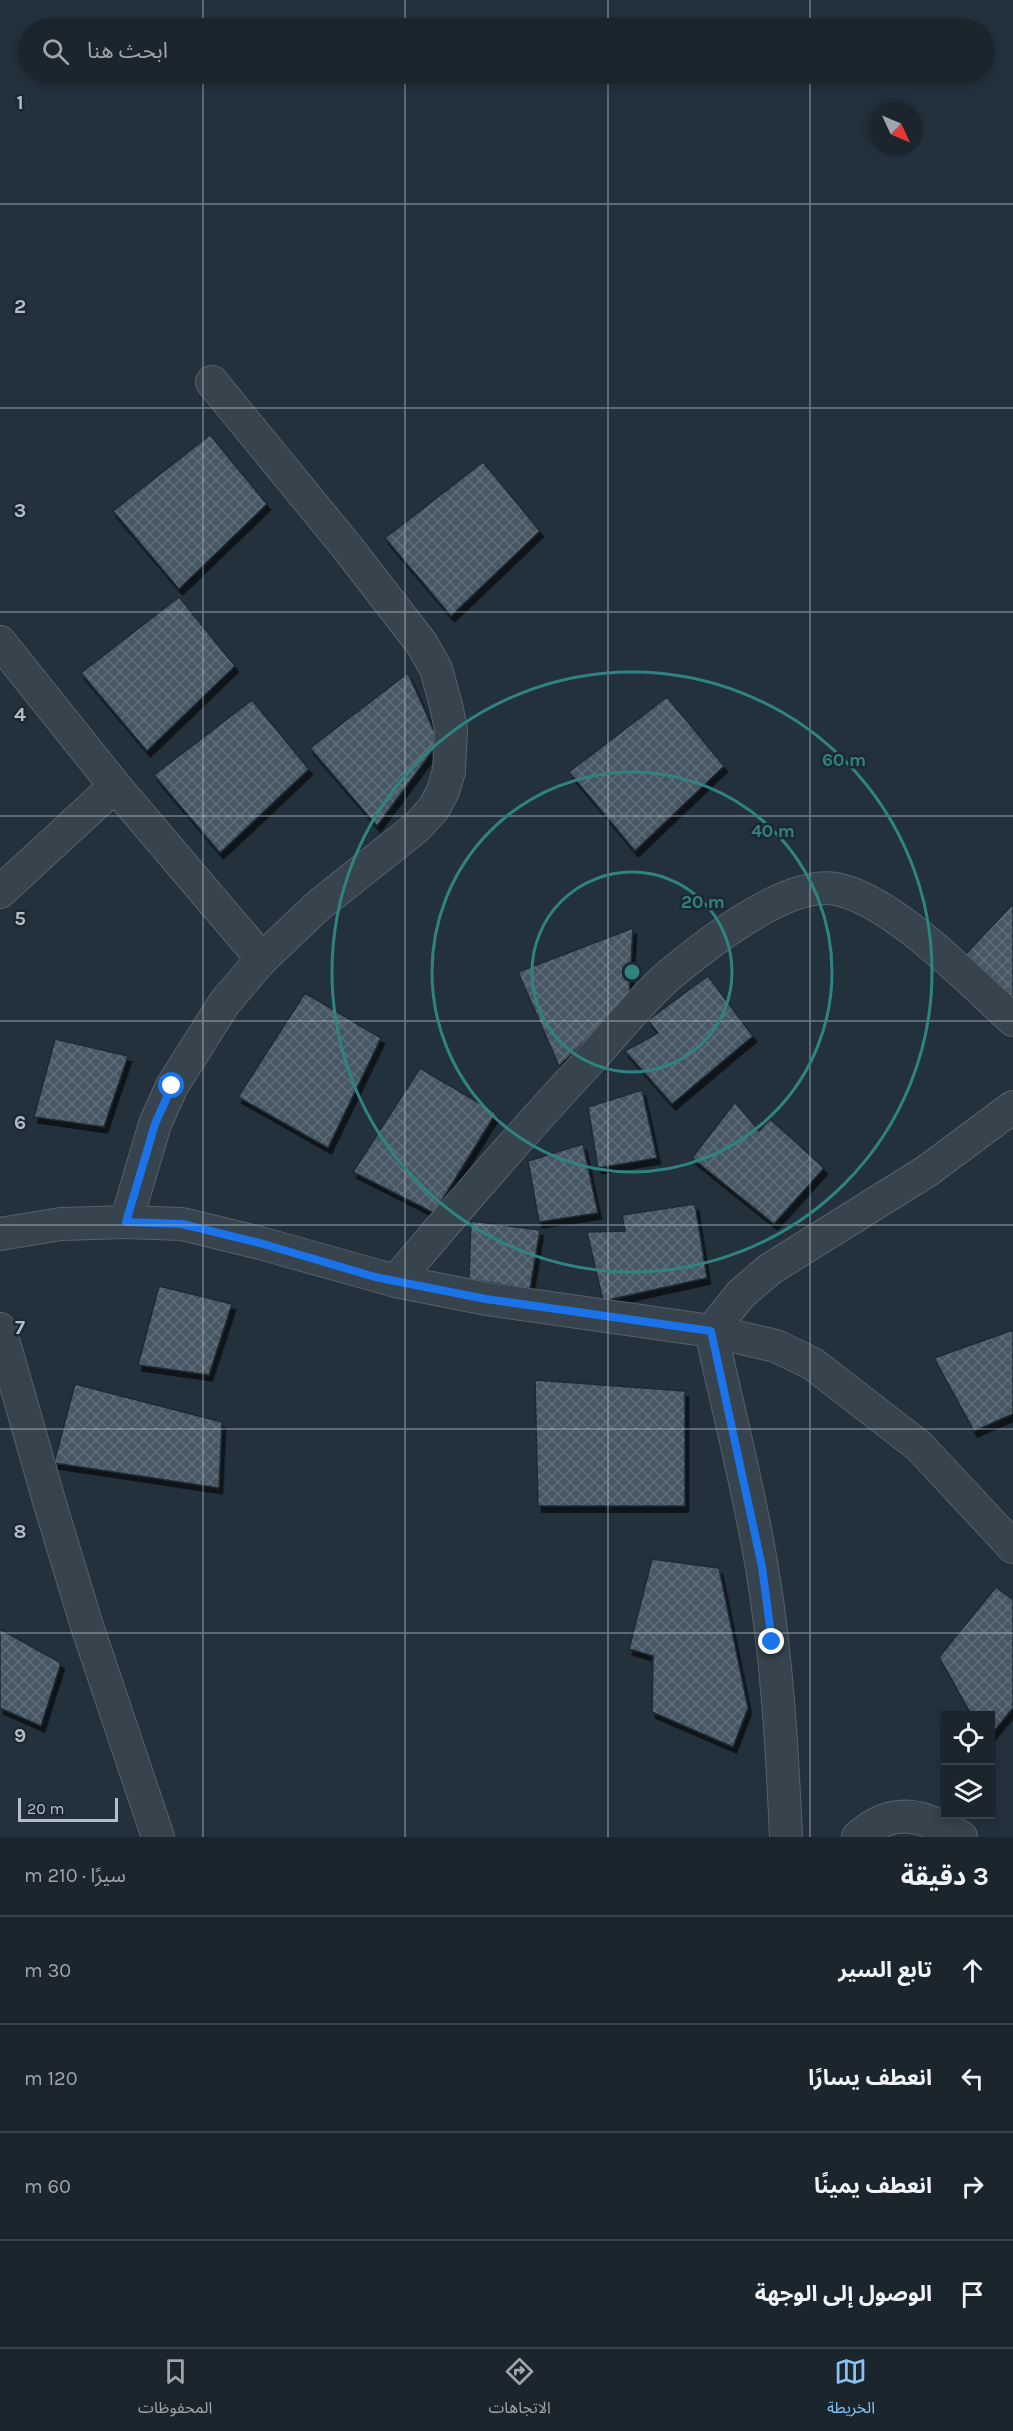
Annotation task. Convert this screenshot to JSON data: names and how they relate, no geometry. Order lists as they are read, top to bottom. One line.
{"scale_bar":"20 m","north":"bottom right","page":{"search":"ابحث هنا","scale":"20 m","heading":["3 دقيقة","سيرًا · 210 m"],"list":[["تابع السير","30 m"],["انعطف يسارًا","120 m"],["انعطف يمينًا","60 m"],"الوصول إلى الوجهة"],"nav":["الخريطة","الاتجاهات","المحفوظات"]},"grid":{"rows":["1","2","3","4","5","6","7","8","9"]},"rings":["60 m","40 m","20 m"]}
